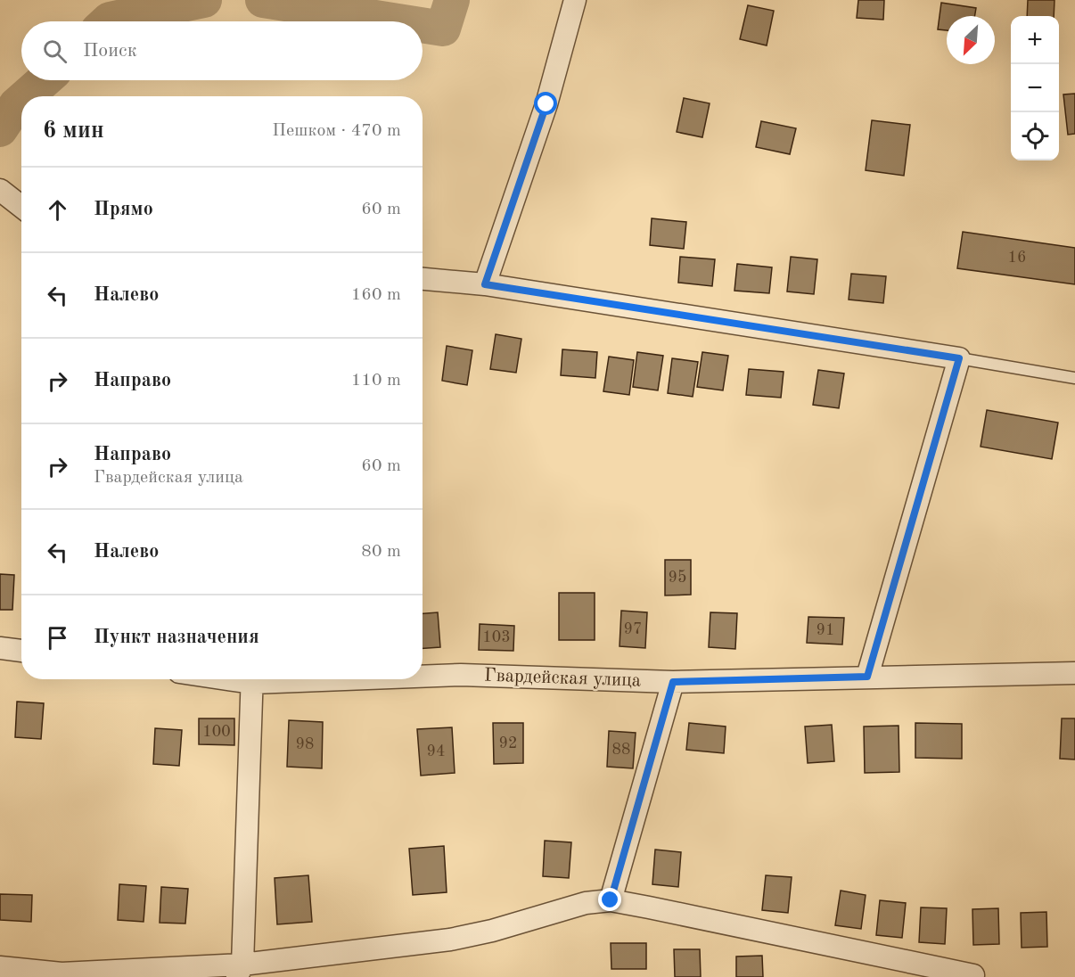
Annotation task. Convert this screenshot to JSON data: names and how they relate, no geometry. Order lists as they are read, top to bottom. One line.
{"streets":{"street":["Гвардейская улица"]},"house_numbers":["16","95","97","91","103","100","92","98","88","94"],"north":"bottom left","page":{"map_buttons":["+","−"],"search":"Поиск","heading":["6 мин","Пешком · 470 m"],"list":[["Прямо","60 m"],["Налево","160 m"],["Направо","110 m"],["Направо","Гвардейская улица","60 m"],["Налево","80 m"],"Пункт назначения"]}}
